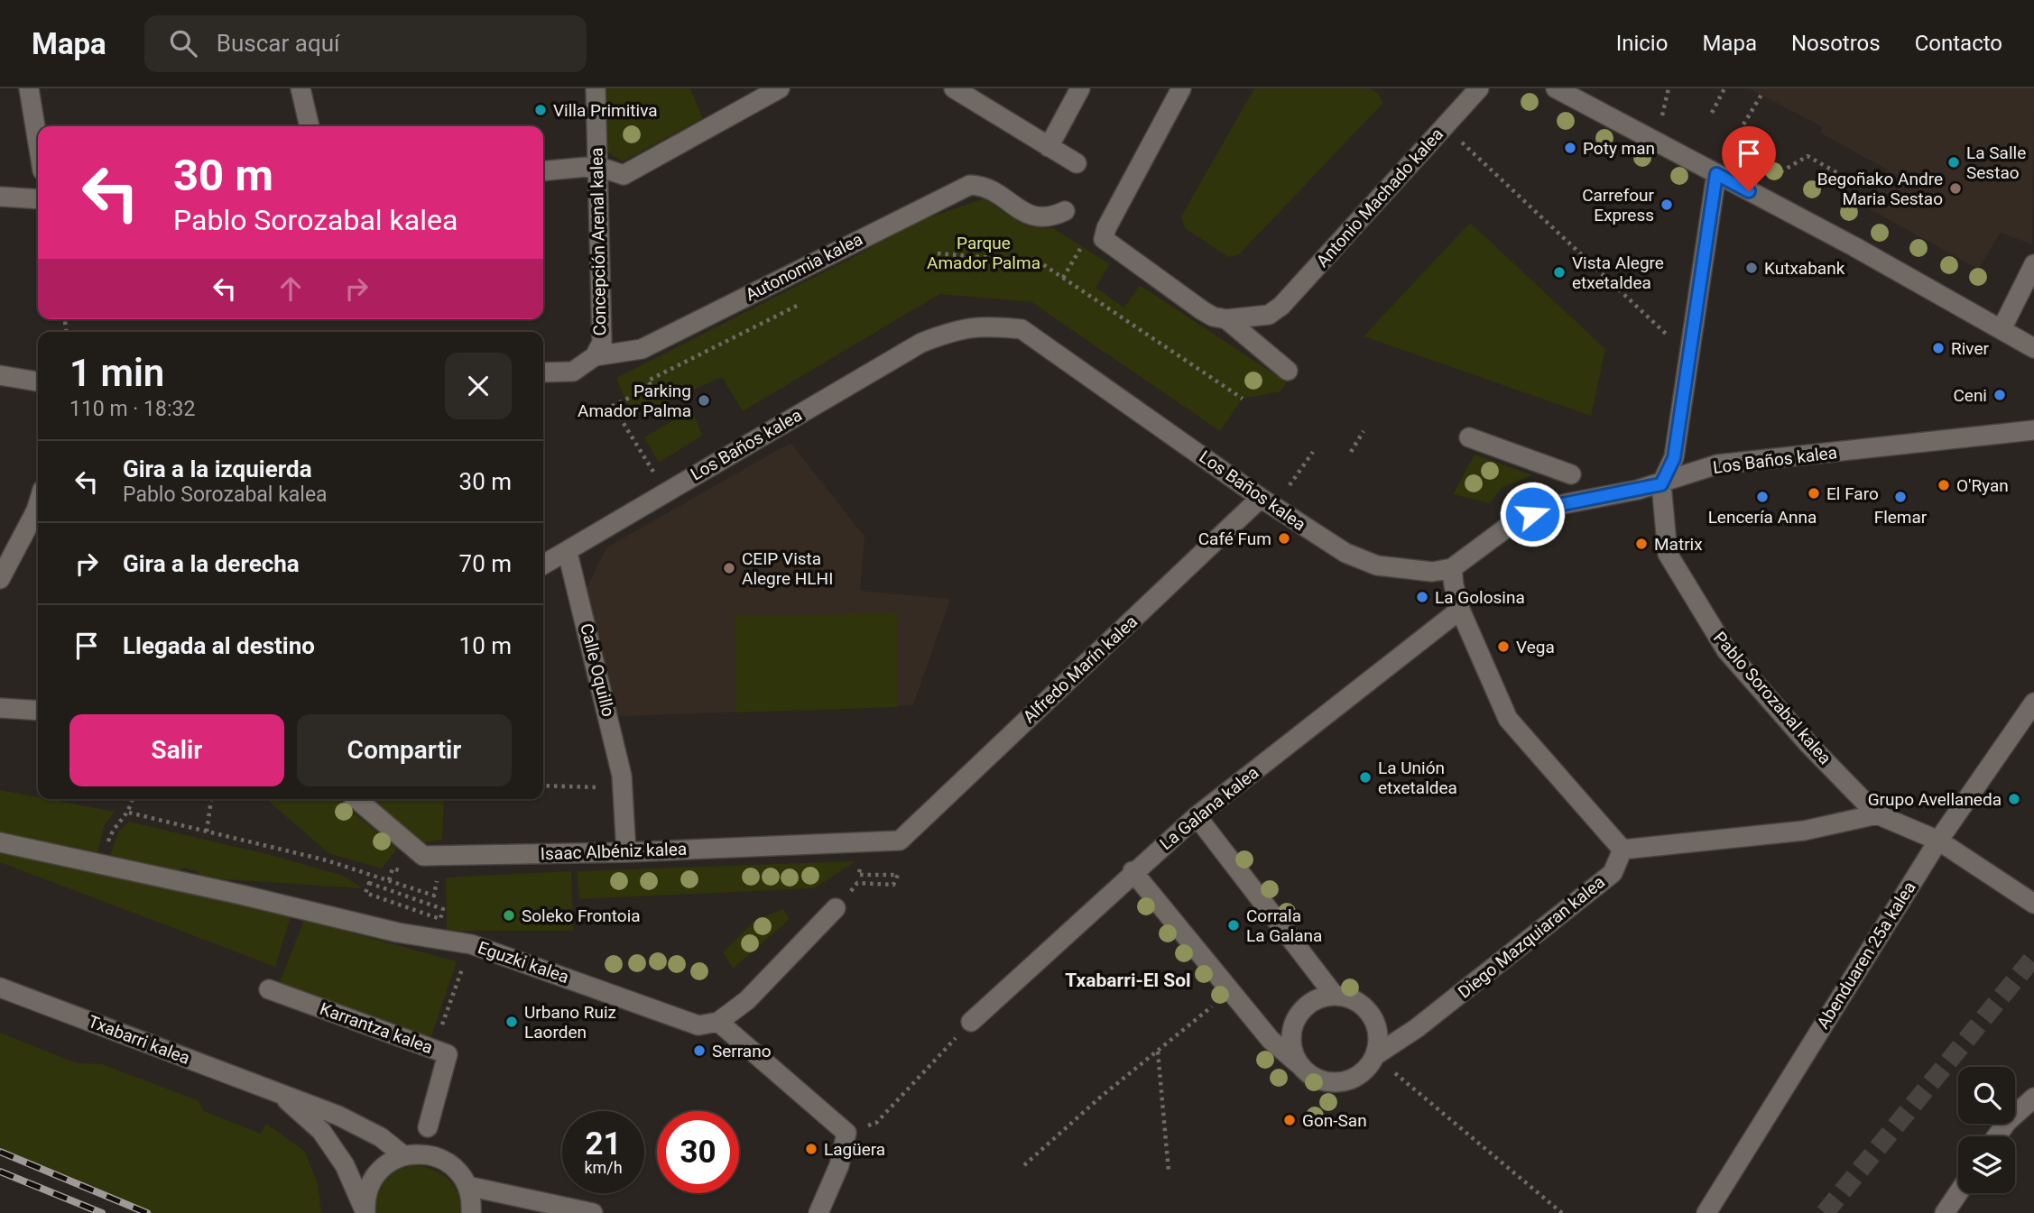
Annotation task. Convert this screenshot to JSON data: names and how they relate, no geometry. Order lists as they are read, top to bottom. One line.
{"streets":{"street":["Antonio Machado kalea","Concepción Arenal kalea","Autonomia kalea","Los Baños kalea","Alfredo Marín kalea","Calle Oquillo","Pablo Sorozabal kalea","La Galana kalea","Isaac Albéniz kalea","Diego Mazquiaran kalea","Abenduaren 25a kalea","Eguzki kalea","Karrantza kalea","Txabarri kalea"]},"crossings":[["Concepción Arenal kalea","Autonomia kalea"],["Los Baños kalea","Alfredo Marín kalea"],["Los Baños kalea","Calle Oquillo"],["Los Baños kalea","Pablo Sorozabal kalea"],["Alfredo Marín kalea","Isaac Albéniz kalea"],["Calle Oquillo","Isaac Albéniz kalea"],["Pablo Sorozabal kalea","Abenduaren 25a kalea"]],"districts":["Txabarri-El Sol"],"parks":["Parque Amador Palma"],"places":["Villa Primitiva","Poty man","La Salle Sestao","Begoñako Andre Maria Sestao","Carrefour Express","Kutxabank","Vista Alegre etxetaldea","River","Ceni","Parking Amador Palma","O'Ryan","El Faro","Lencería Anna","Flemar","Café Fum","Matrix","CEIP Vista Alegre HLHI","La Golosina","Vega","La Unión etxetaldea","Grupo Avellaneda","Soleko Frontoia","Corrala La Galana","Urbano Ruiz Laorden","Serrano","Gon-San","Lagüera"],"page":{"header":"Mapa","search":"Buscar aquí","nav":["Inicio","Mapa","Nosotros","Contacto"],"turn":["30 m","Pablo Sorozabal kalea"],"heading":["1 min","110 m · 18:32"],"list":[{"name":"Gira a la izquierda","note":"Pablo Sorozabal kalea","value":"30 m"},{"name":"Gira a la derecha","value":"70 m"},{"name":"Llegada al destino","value":"10 m"}],"buttons":["Salir","Compartir"],"speed":"21 km/h","limit":"30"}}
